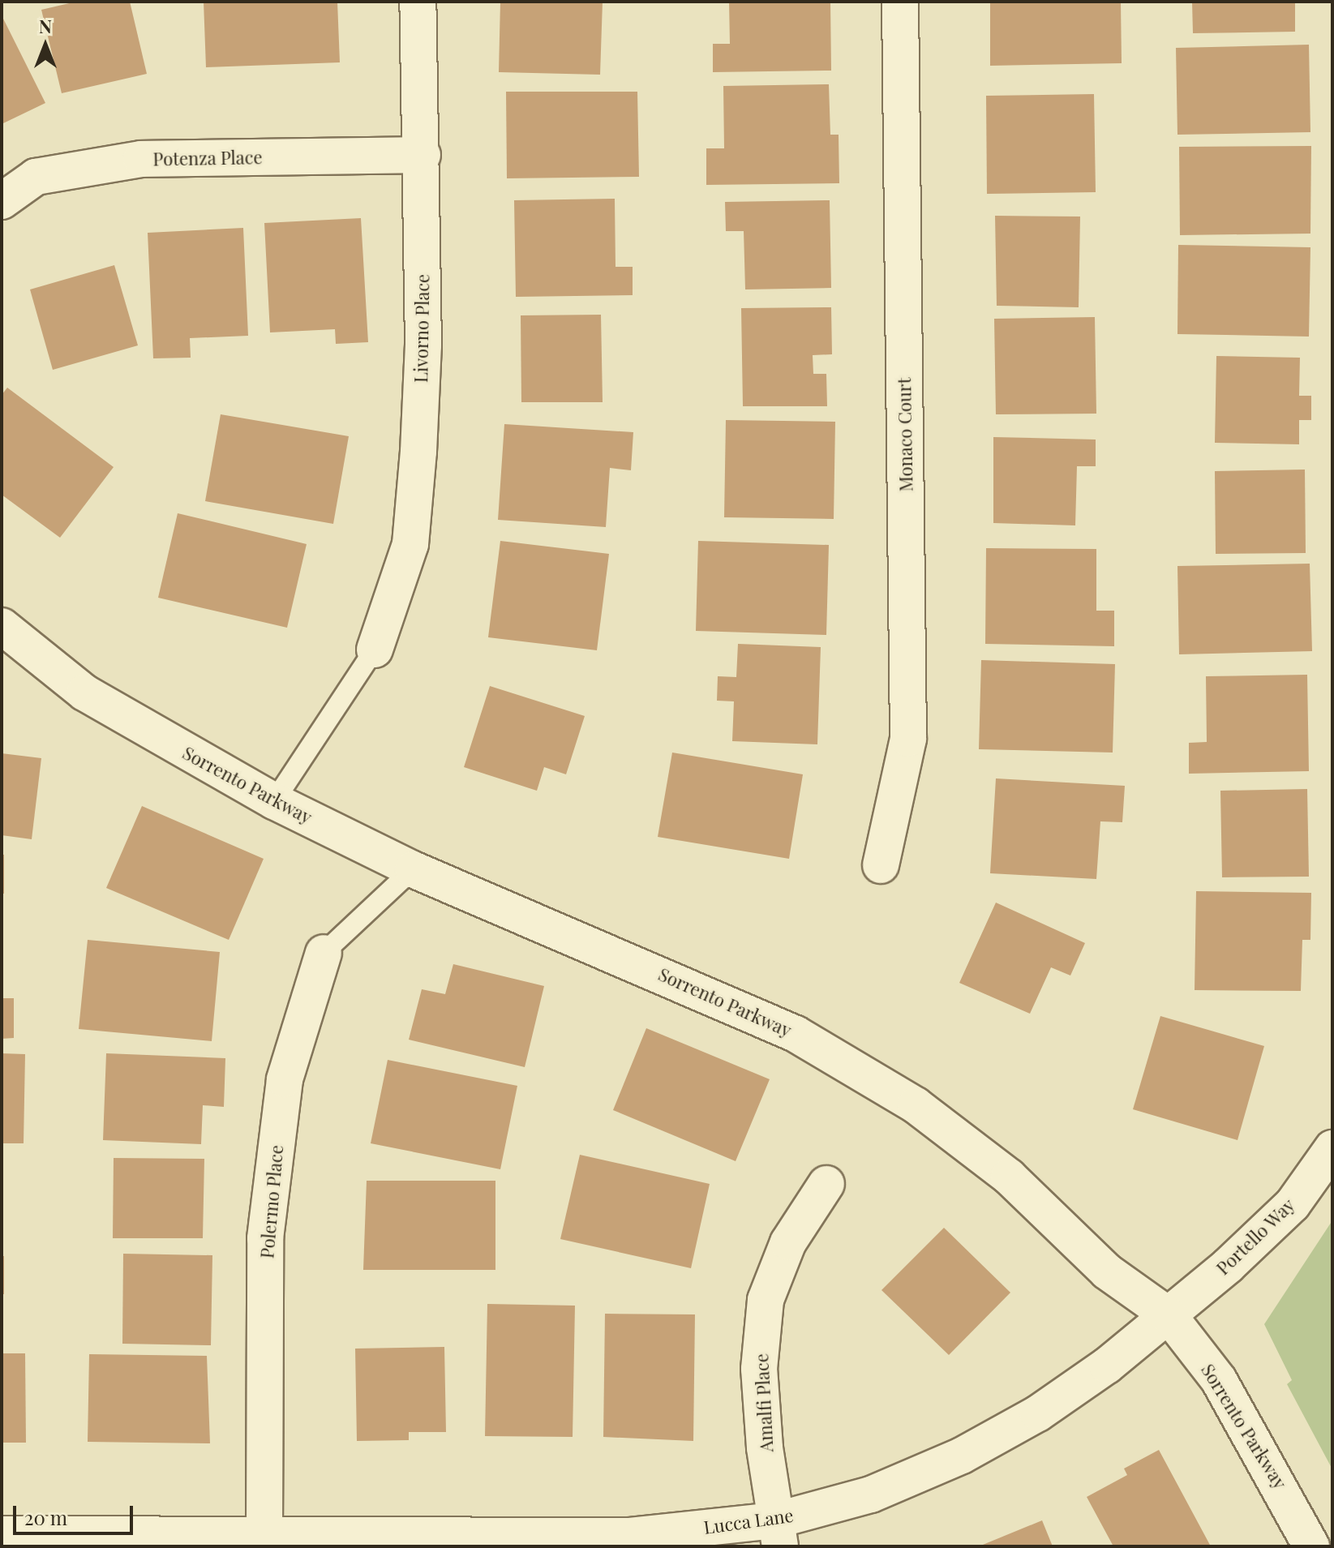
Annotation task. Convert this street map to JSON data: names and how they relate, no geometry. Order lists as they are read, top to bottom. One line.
{"streets":{"street":["Potenza Place","Livorno Place","Monaco Court","Sorrento Parkway","Polermo Place","Portello Way","Amalfi Place","Lucca Lane"]},"crossings":[["Potenza Place","Livorno Place"],["Sorrento Parkway","Portello Way"],["Sorrento Parkway","Lucca Lane"],["Polermo Place","Lucca Lane"],["Portello Way","Lucca Lane"],["Amalfi Place","Lucca Lane"]],"scale_bar":"20 m","north":"top"}
